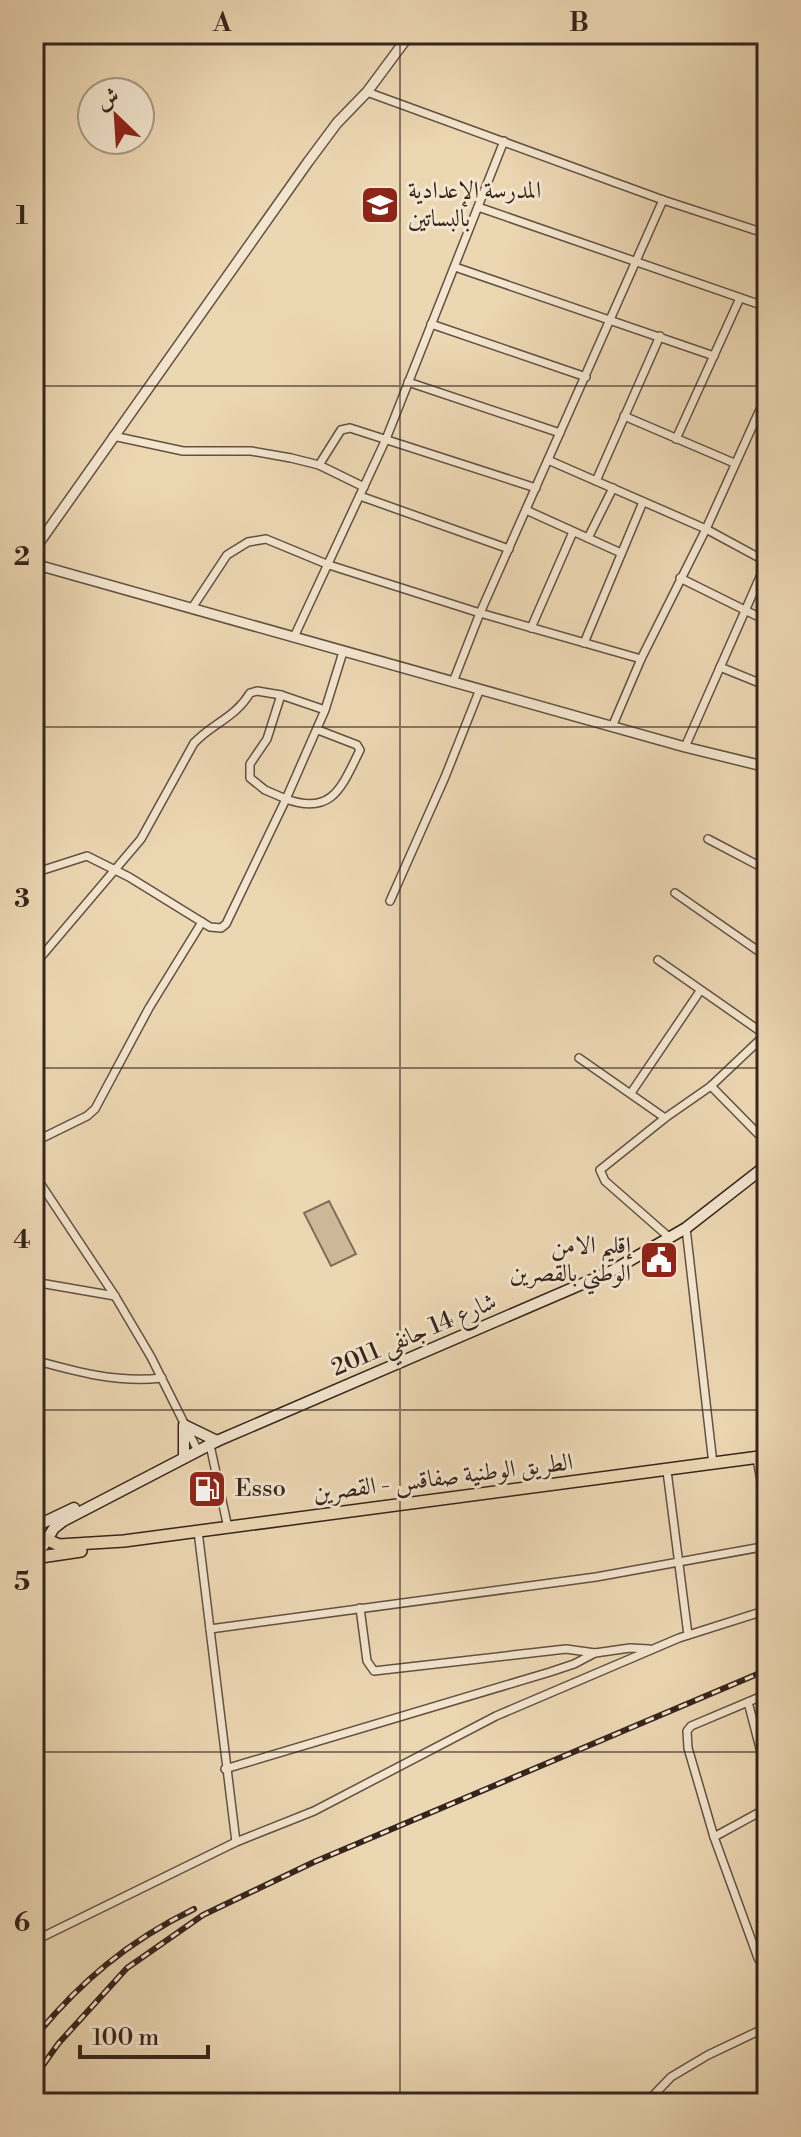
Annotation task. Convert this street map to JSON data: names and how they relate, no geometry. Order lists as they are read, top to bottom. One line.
{"streets":{"main road":["شارع 14 جانفي 2011","الطريق الوطنية صفاقس - القصرين"]},"crossings":[["شارع 14 جانفي 2011","الطريق الوطنية صفاقس - القصرين"]],"places":{"school or university":["المدرسة الإعدادية بالبساتين"],"public building":["إقليم الامن الوطني بالقصرين"],"fuel station":["Esso"]},"scale_bar":"100 m","north":"top left","grid":{"columns":["A","B"],"rows":["1","2","3","4","5","6"]}}
